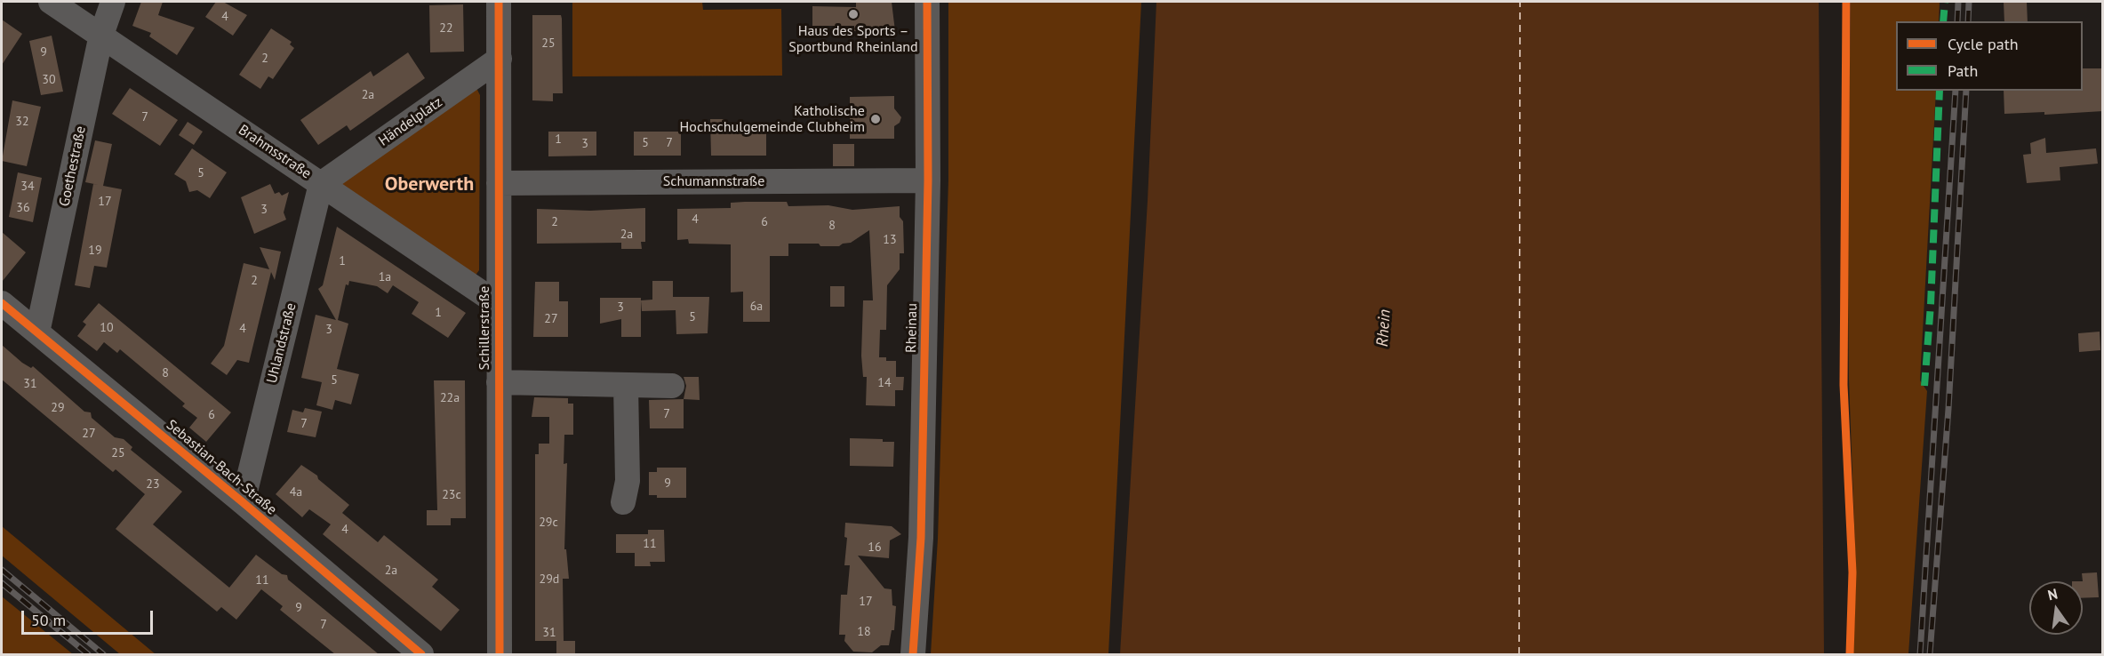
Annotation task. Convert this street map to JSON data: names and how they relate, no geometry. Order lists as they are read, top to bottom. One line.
{"streets":{"street":["Händelplatz","Brahmsstraße","Goethestraße","Schumannstraße","Schillerstraße","Rheinau","Uhlandstraße","Sebastian-Bach-Straße"]},"crossings":[["Händelplatz","Brahmsstraße"],["Händelplatz","Schillerstraße"],["Händelplatz","Uhlandstraße"],["Brahmsstraße","Goethestraße"],["Brahmsstraße","Schillerstraße"],["Brahmsstraße","Uhlandstraße"],["Goethestraße","Sebastian-Bach-Straße"],["Schumannstraße","Schillerstraße"],["Schumannstraße","Rheinau"],["Uhlandstraße","Sebastian-Bach-Straße"]],"districts":["Oberwerth"],"water":["Rhein"],"places":["Haus des Sports – Sportbund Rheinland","Katholische Hochschulgemeinde Clubheim"],"house_numbers":["4","22","25","9","2","30","2a","7","32","1","5","7","3","5","34","17","36","3","4","2","6","8","2a","13","19","1","1a","2","6a","3","1","5","27","10","4","3","8","5","14","31","22a","29","7","6","7","27","25","9","23","4a","23c","29c","4","11","16","2a","29d","11","17","9","7","18","31"],"legend":["Cycle path","Path"],"scale_bar":"50 m","north":"top"}
